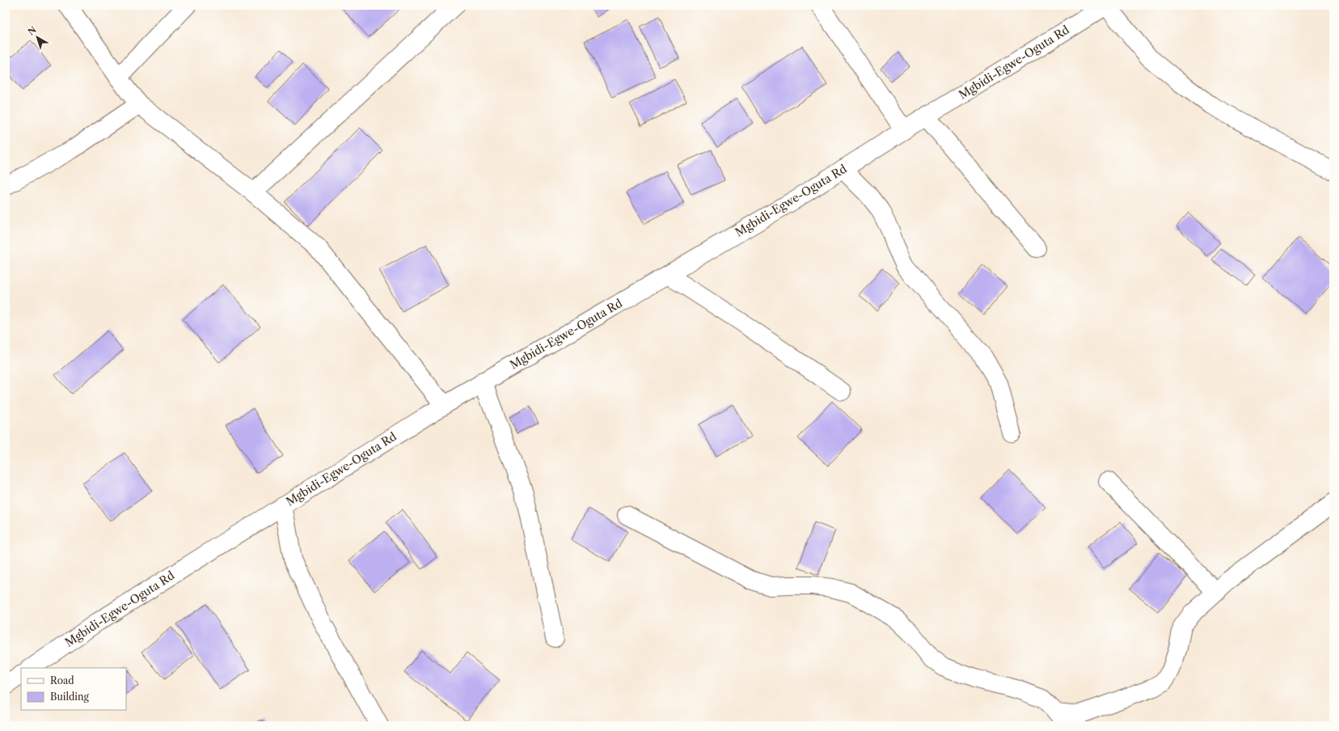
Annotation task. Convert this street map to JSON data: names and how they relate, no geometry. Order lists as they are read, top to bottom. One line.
{"streets":{"street":["Mgbidi-Egwe-Oguta Rd"]},"legend":["Road","Building"],"north":"top left"}
